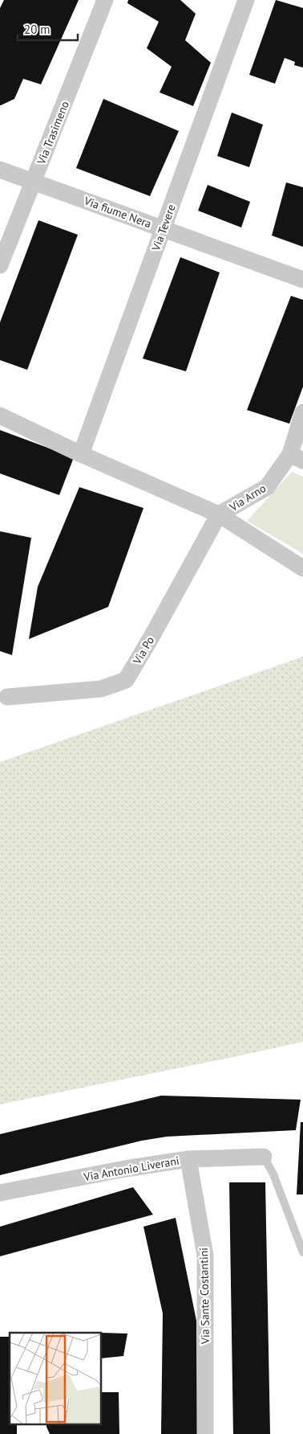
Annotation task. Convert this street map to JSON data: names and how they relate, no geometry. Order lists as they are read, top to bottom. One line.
{"streets":{"street":["Via Trasimeno","Via fiume Nera","Via Tevere","Via Arno","Via Po","Via Antonio Liverani","Via Sante Costantini"]},"crossings":[["Via Trasimeno","Via fiume Nera"],["Via fiume Nera","Via Tevere"],["Via Arno","Via Po"],["Via Antonio Liverani","Via Sante Costantini"]],"scale_bar":"20 m"}
